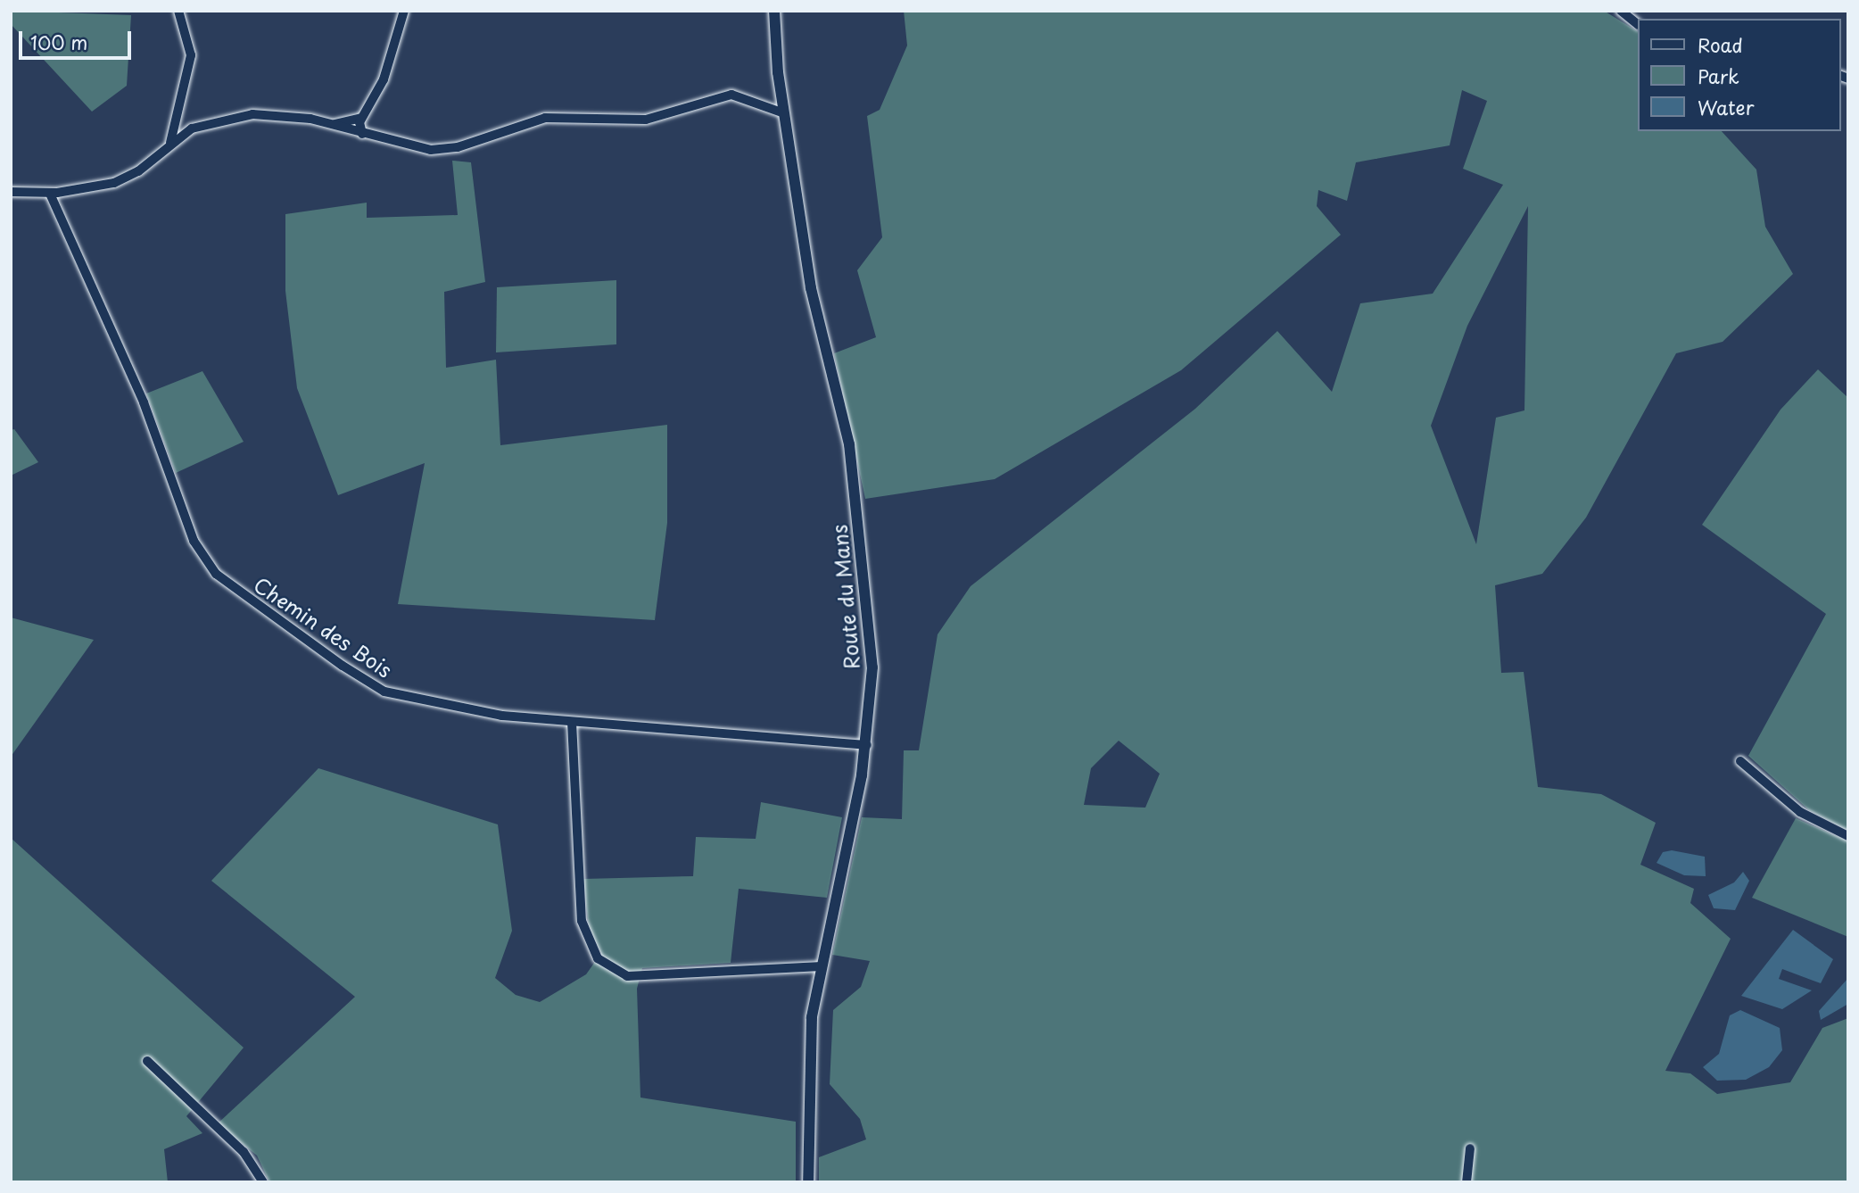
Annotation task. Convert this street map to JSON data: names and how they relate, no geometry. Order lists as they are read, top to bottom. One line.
{"streets":{"street":["Route du Mans","Chemin des Bois"]},"crossings":[["Route du Mans","Chemin des Bois"]],"legend":["Road","Park","Water"],"scale_bar":"100 m"}
